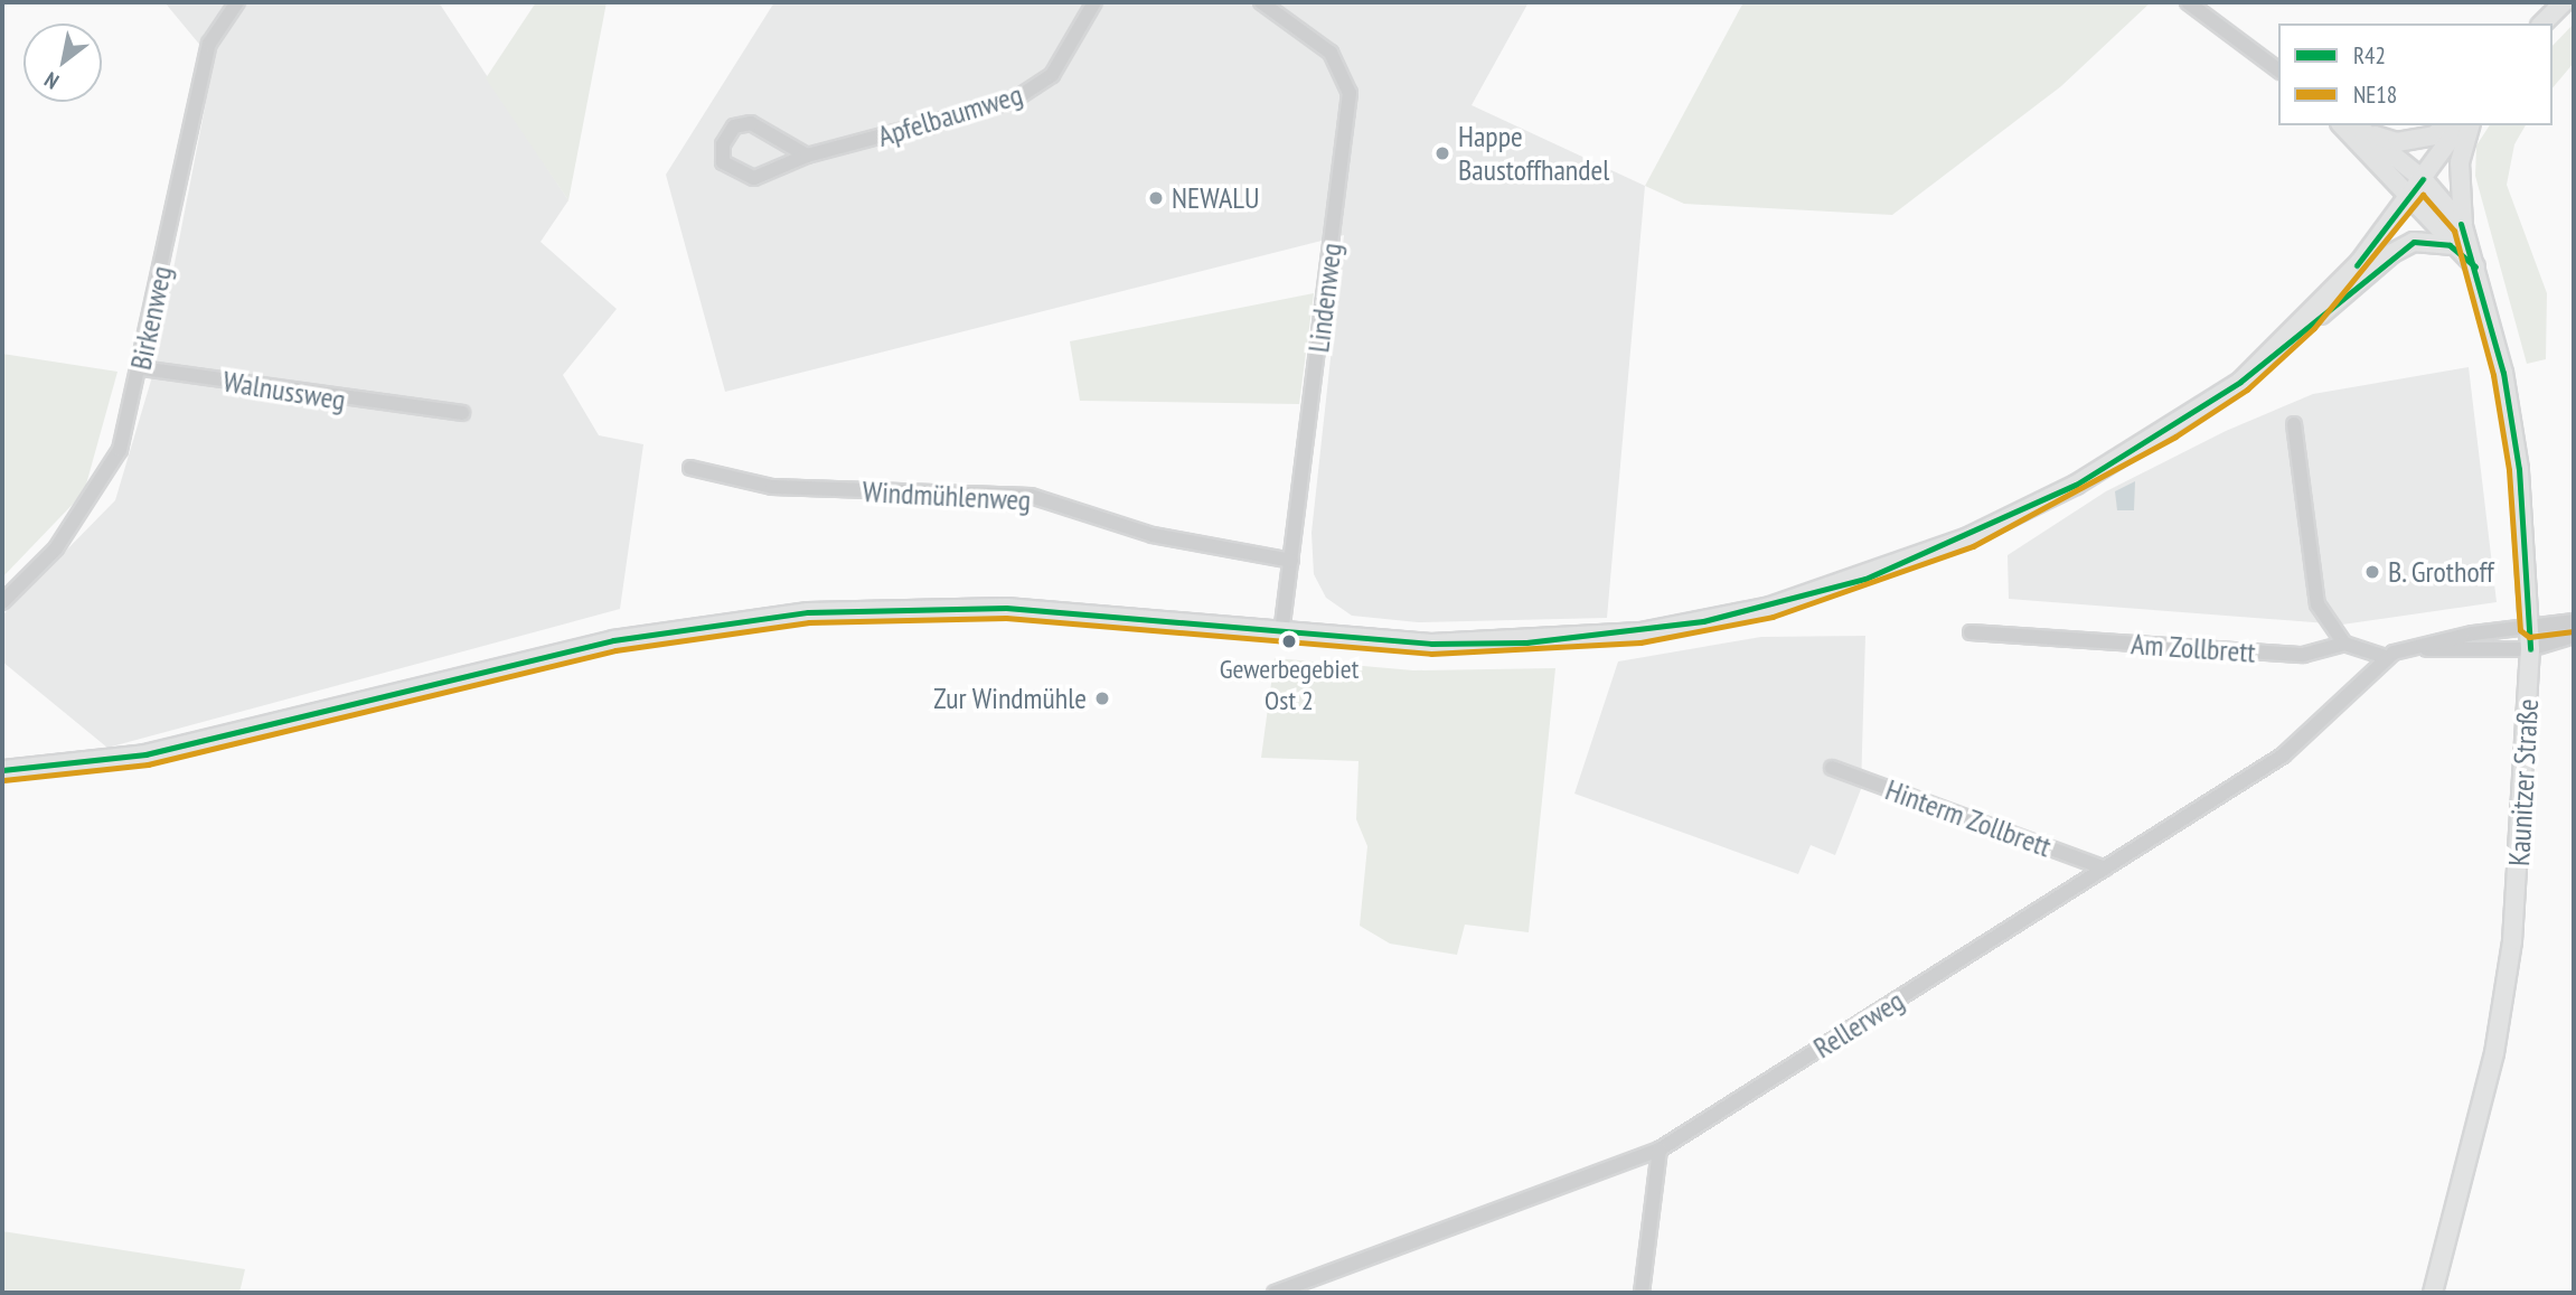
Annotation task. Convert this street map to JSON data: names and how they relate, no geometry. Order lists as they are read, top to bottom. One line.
{"streets":{"main road":["Kaunitzer Straße"],"street":["Apfelbaumweg","Lindenweg","Birkenweg","Walnussweg","Windmühlenweg","Am Zollbrett","Hinterm Zollbrett","Rellerweg"]},"crossings":[["Lindenweg","Windmühlenweg"],["Birkenweg","Walnussweg"],["Hinterm Zollbrett","Rellerweg"]],"places":["Happe Baustoffhandel","NEWALU","B. Grothoff","Gewerbegebiet Ost 2","Zur Windmühle"],"lines":["transit line R42","transit line NE18"],"legend":["R42","NE18"],"north":"bottom left"}
